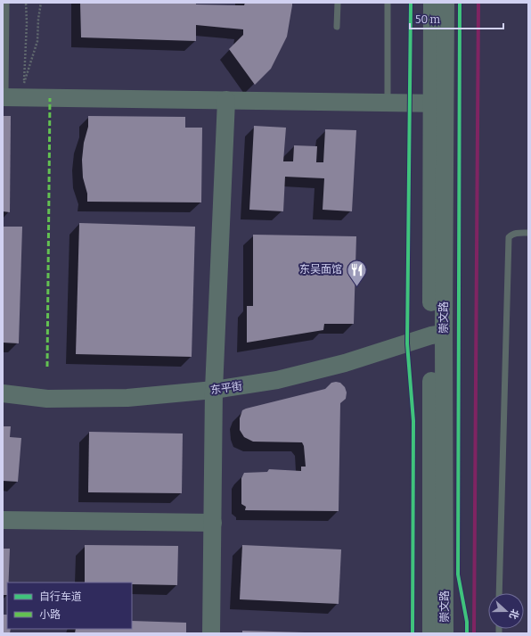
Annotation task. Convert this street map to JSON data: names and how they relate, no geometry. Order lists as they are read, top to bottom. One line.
{"streets":{"street":["崇文路","东平街"]},"crossings":[["崇文路","东平街"]],"places":{"restaurant":["东吴面馆"]},"legend":["自行车道","小路"],"scale_bar":"50 m","north":"right"}
